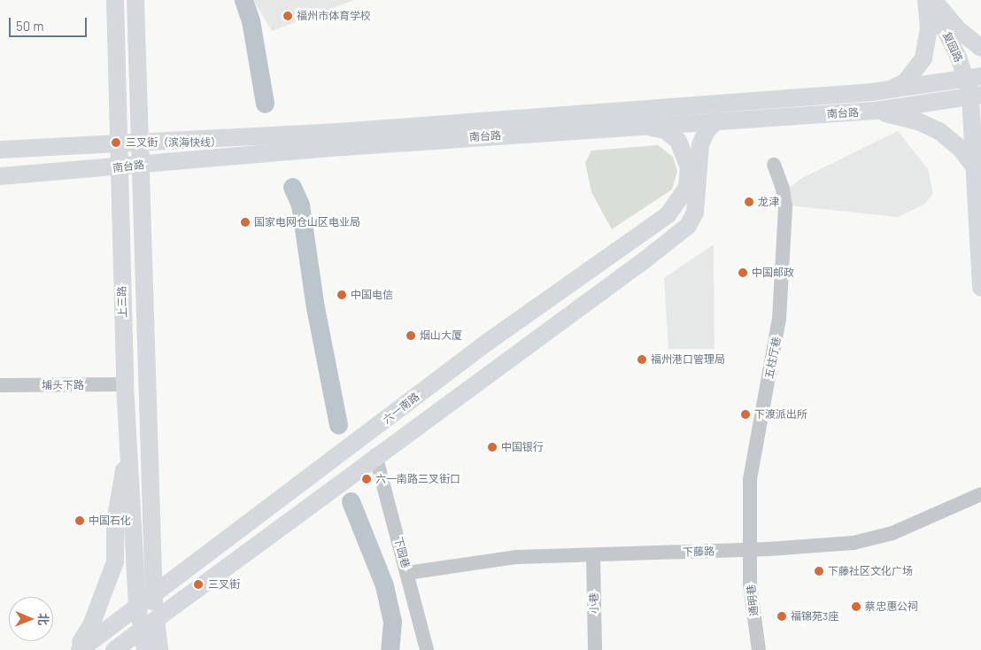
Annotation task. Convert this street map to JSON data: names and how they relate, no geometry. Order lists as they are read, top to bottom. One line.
{"streets":{"main road":["复园路","南台路","上三路","六一南路"],"street":["五柱厅巷","埔头下路","下藤路","下园巷","通明巷","小巷"]},"crossings":[["复园路","南台路"],["南台路","上三路"],["南台路","六一南路"],["上三路","埔头下路"],["上三路","六一南路"],["五柱厅巷","下藤路"],["五柱厅巷","通明巷"],["六一南路","下园巷"],["下藤路","下园巷"],["下藤路","通明巷"],["下藤路","小巷"]],"places":["福州市体育学校","三叉街（滨海快线）","龙津","国家电网仓山区电业局","中国邮政","中国电信","烟山大厦","福州港口管理局","下渡派出所","中国银行","六一南路三叉街口","中国石化","下藤社区文化广场","三叉街","蔡忠惠公祠","福锦苑3座"],"scale_bar":"50 m","north":"right"}
